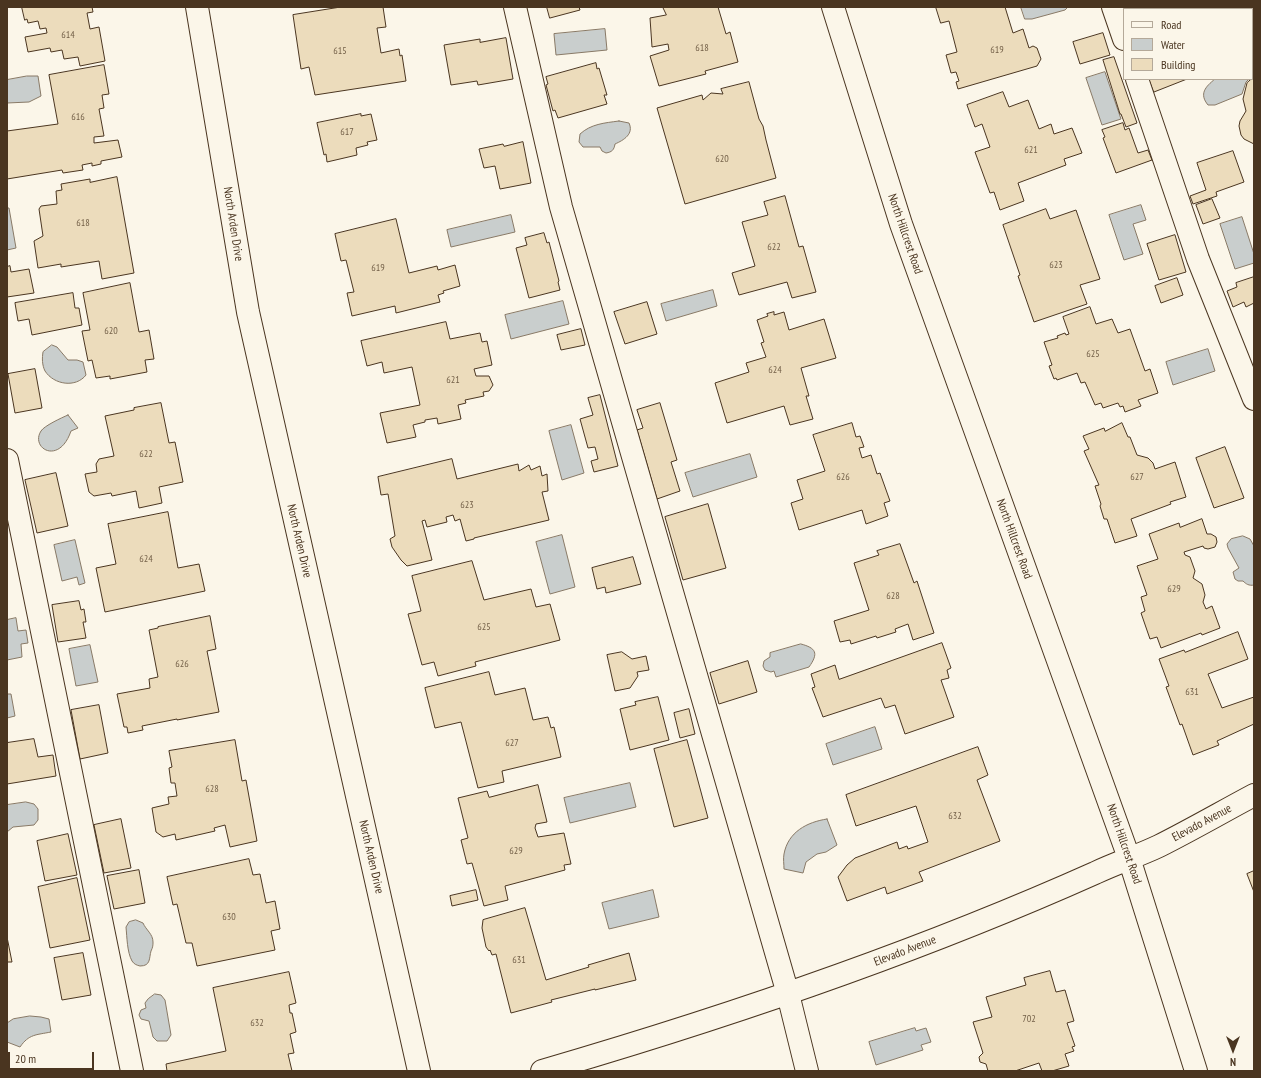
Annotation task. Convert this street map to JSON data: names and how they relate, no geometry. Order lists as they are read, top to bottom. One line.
{"streets":{"street":["North Arden Drive","North Hillcrest Road","Elevado Avenue"]},"crossings":[["North Hillcrest Road","Elevado Avenue"]],"house_numbers":["614","618","619","615","616","617","621","620","618","622","623","619","620","625","624","621","622","626","627","623","624","629","628","625","626","631","627","628","632","629","630","631","702","632"],"legend":["Road","Water","Building"],"scale_bar":"20 m","north":"bottom"}
